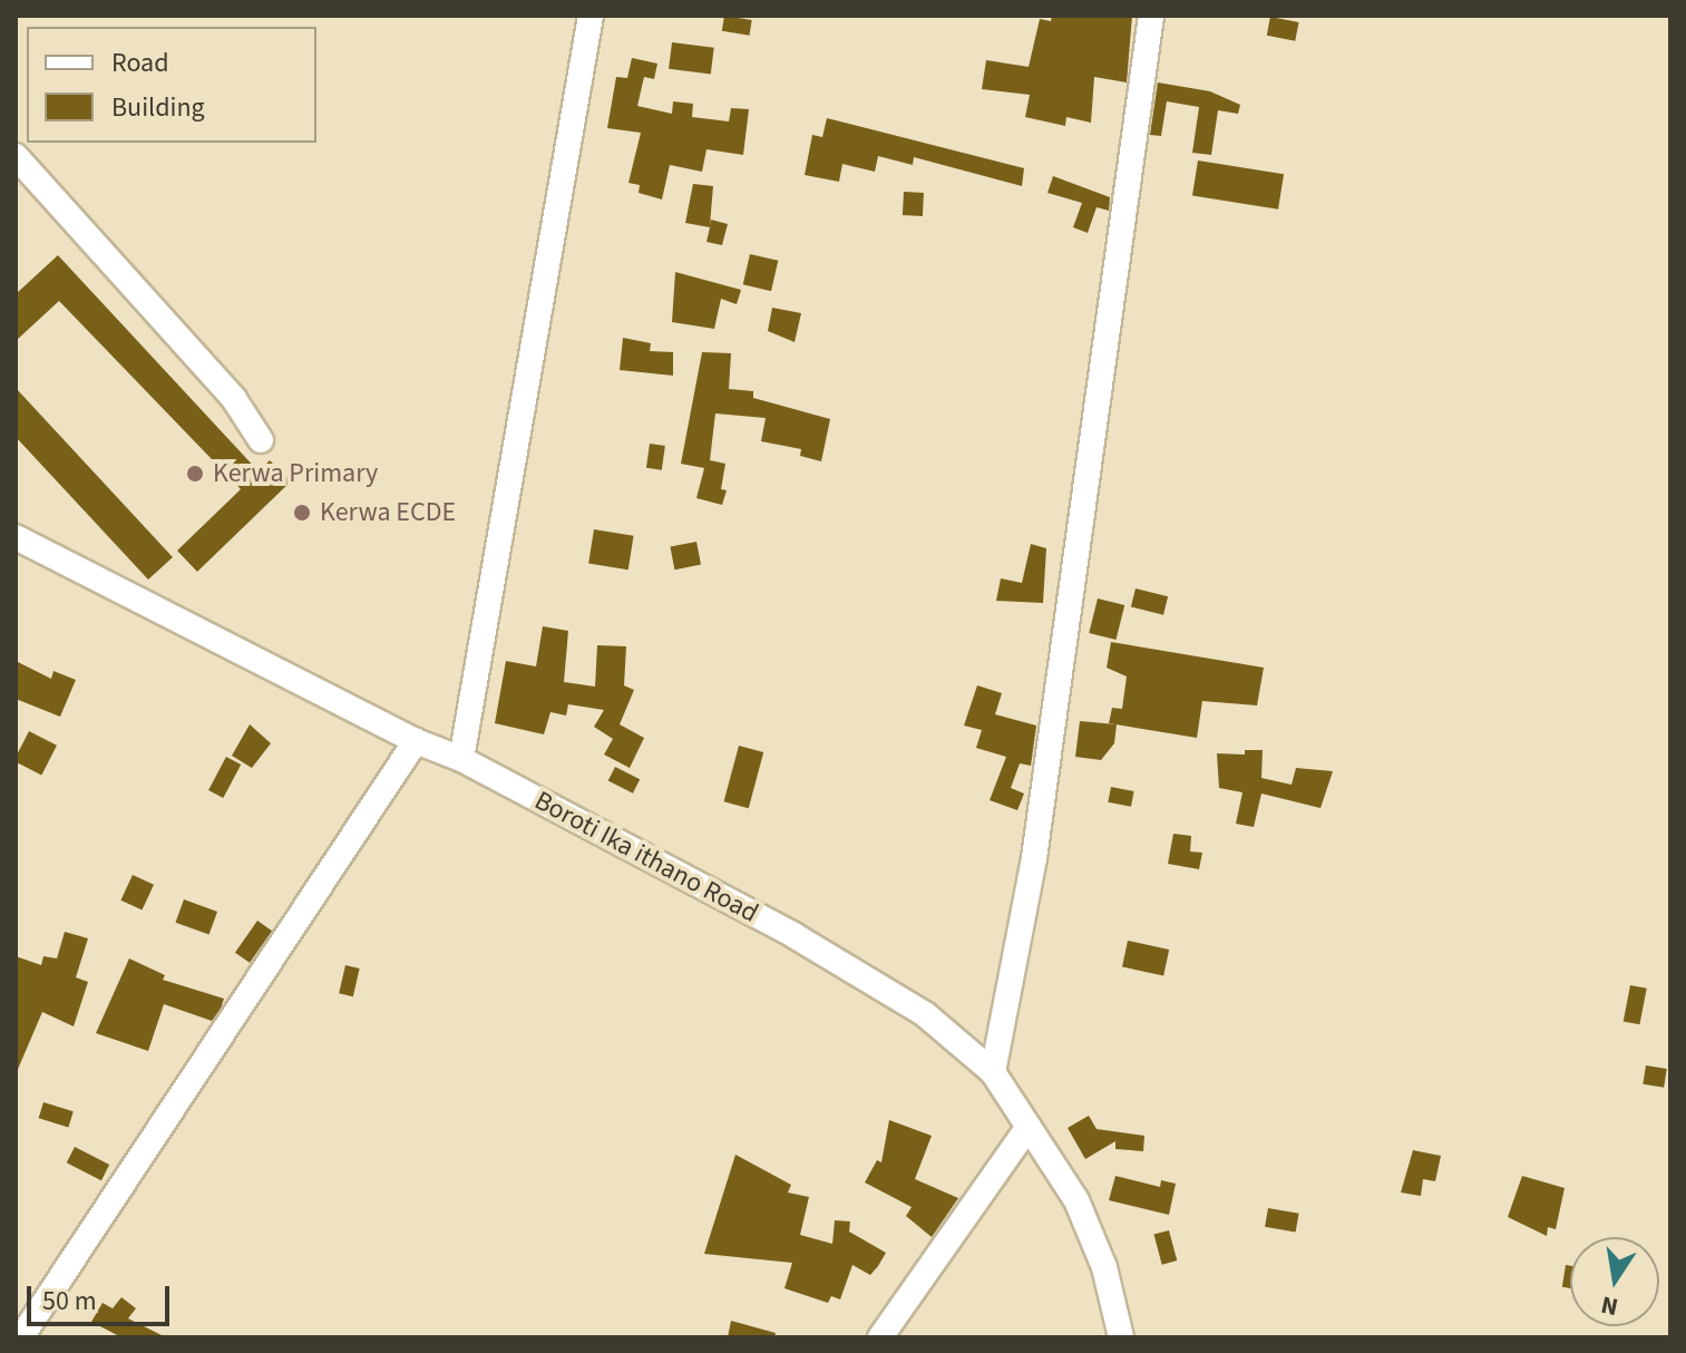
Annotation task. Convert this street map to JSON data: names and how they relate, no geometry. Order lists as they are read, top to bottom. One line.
{"streets":{"street":["Boroti Ika ithano Road"]},"places":["Kerwa Primary","Kerwa ECDE"],"legend":["Road","Building"],"scale_bar":"50 m","north":"bottom"}
